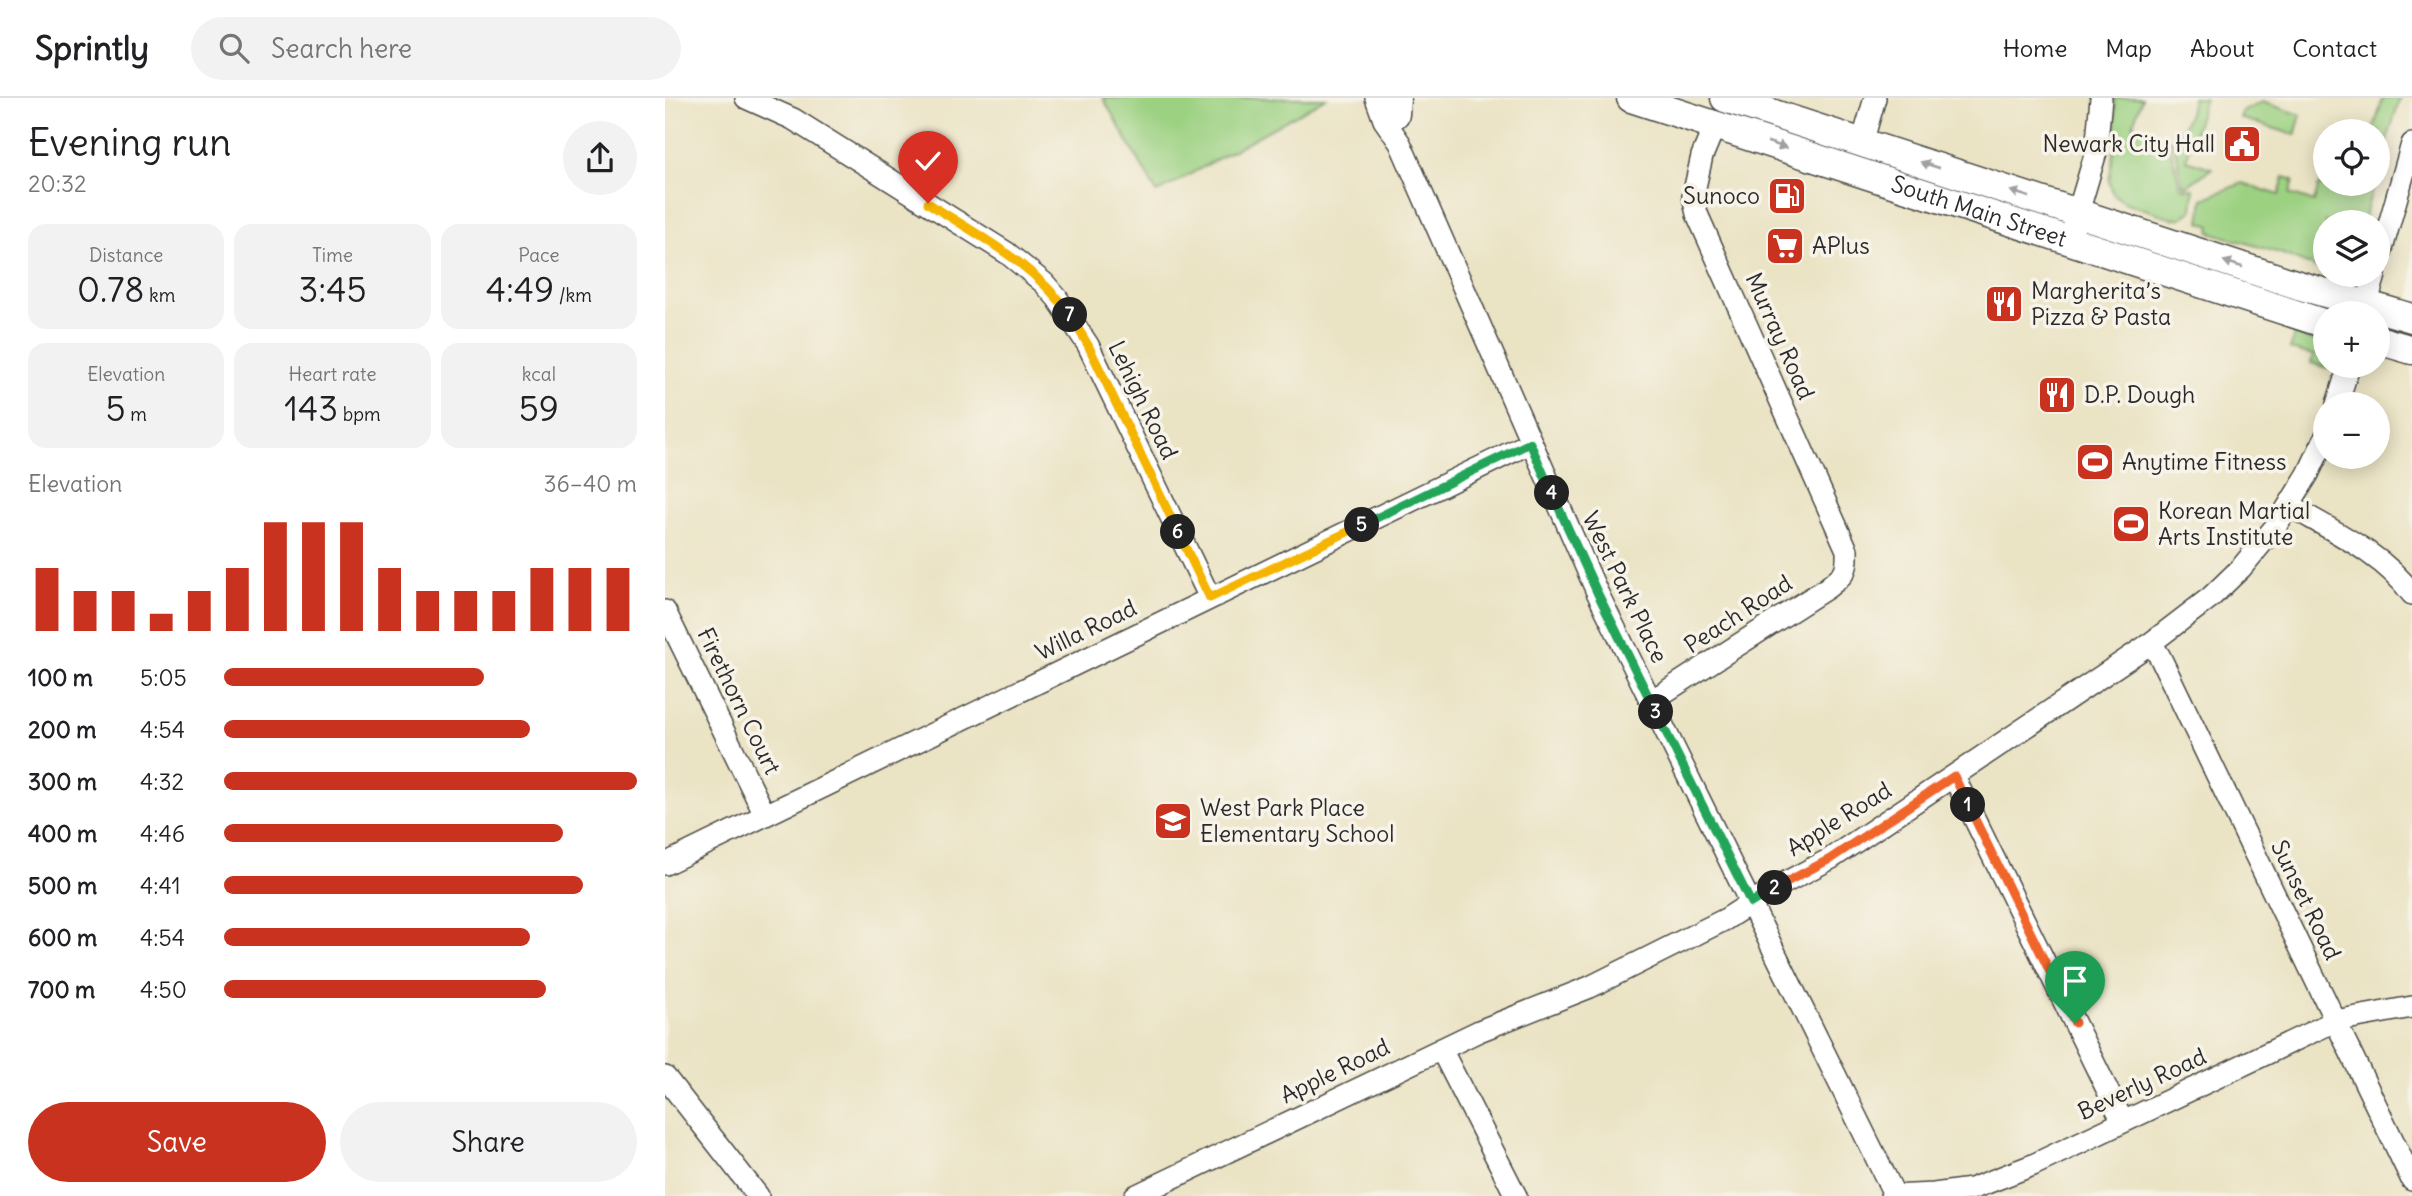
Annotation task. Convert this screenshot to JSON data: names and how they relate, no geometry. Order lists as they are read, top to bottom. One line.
{"streets":{"main road":["South Main Street"],"street":["Murray Road","Lehigh Road","West Park Place","Peach Road","Willa Road","Firethorn Court","Apple Road","Sunset Road","Beverly Road"]},"crossings":[["South Main Street","Murray Road"],["Murray Road","Peach Road"],["Lehigh Road","Willa Road"],["West Park Place","Peach Road"],["West Park Place","Willa Road"],["West Park Place","Apple Road"],["West Park Place","Beverly Road"],["Willa Road","Firethorn Court"],["Apple Road","Sunset Road"],["Sunset Road","Beverly Road"]],"places":{"public building":["Newark City Hall"],"fuel station":["Sunoco"],"supermarket":["APlus"],"restaurant":["Margherita’s Pizza & Pasta","D.P. Dough"],"sports":["Anytime Fitness","Korean Martial Arts Institute"],"school or university":["West Park Place Elementary School"]},"page":{"header":"Sprintly","search":"Search here","nav":["Home","Map","About","Contact"],"heading":["Evening run","20:32"],"map_buttons":["+","−"],"stats":[["Distance","0.78 km"],["Time","3:45"],["Pace","4:49 /km"],["Elevation","5 m"],["Heart rate","143 bpm"],["kcal","59"]],"pins":["7","4","5","6","3","1","2"],"chart":["Elevation","36–40 m"],"list":[{"name":"100 m","note":"5:05"},{"name":"200 m","note":"4:54"},{"name":"300 m","note":"4:32"},{"name":"400 m","note":"4:46"},{"name":"500 m","note":"4:41"},{"name":"600 m","note":"4:54"},{"name":"700 m","note":"4:50"}],"buttons":["Save","Share"]}}
